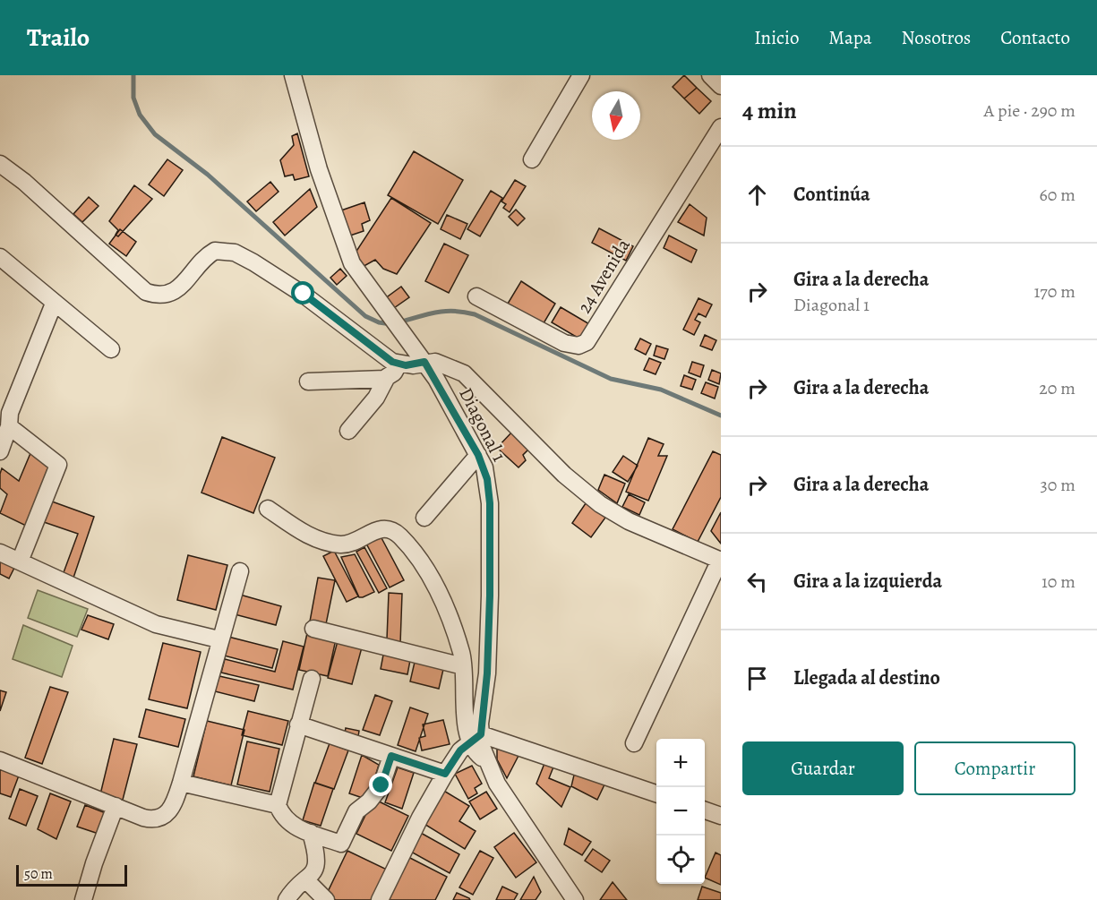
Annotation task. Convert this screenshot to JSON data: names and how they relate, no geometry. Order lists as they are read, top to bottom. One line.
{"streets":{"street":["24 Avenida","Diagonal 1"]},"scale_bar":"50 m","north":"bottom","page":{"header":"Trailo","nav":["Inicio","Mapa","Nosotros","Contacto"],"heading":["4 min","A pie · 290 m"],"list":[["Continúa","60 m"],["Gira a la derecha","Diagonal 1","170 m"],["Gira a la derecha","20 m"],["Gira a la derecha","30 m"],["Gira a la izquierda","10 m"],"Llegada al destino"],"buttons":["Guardar","Compartir"],"map_buttons":["+","−"],"scale":"50 m"}}
